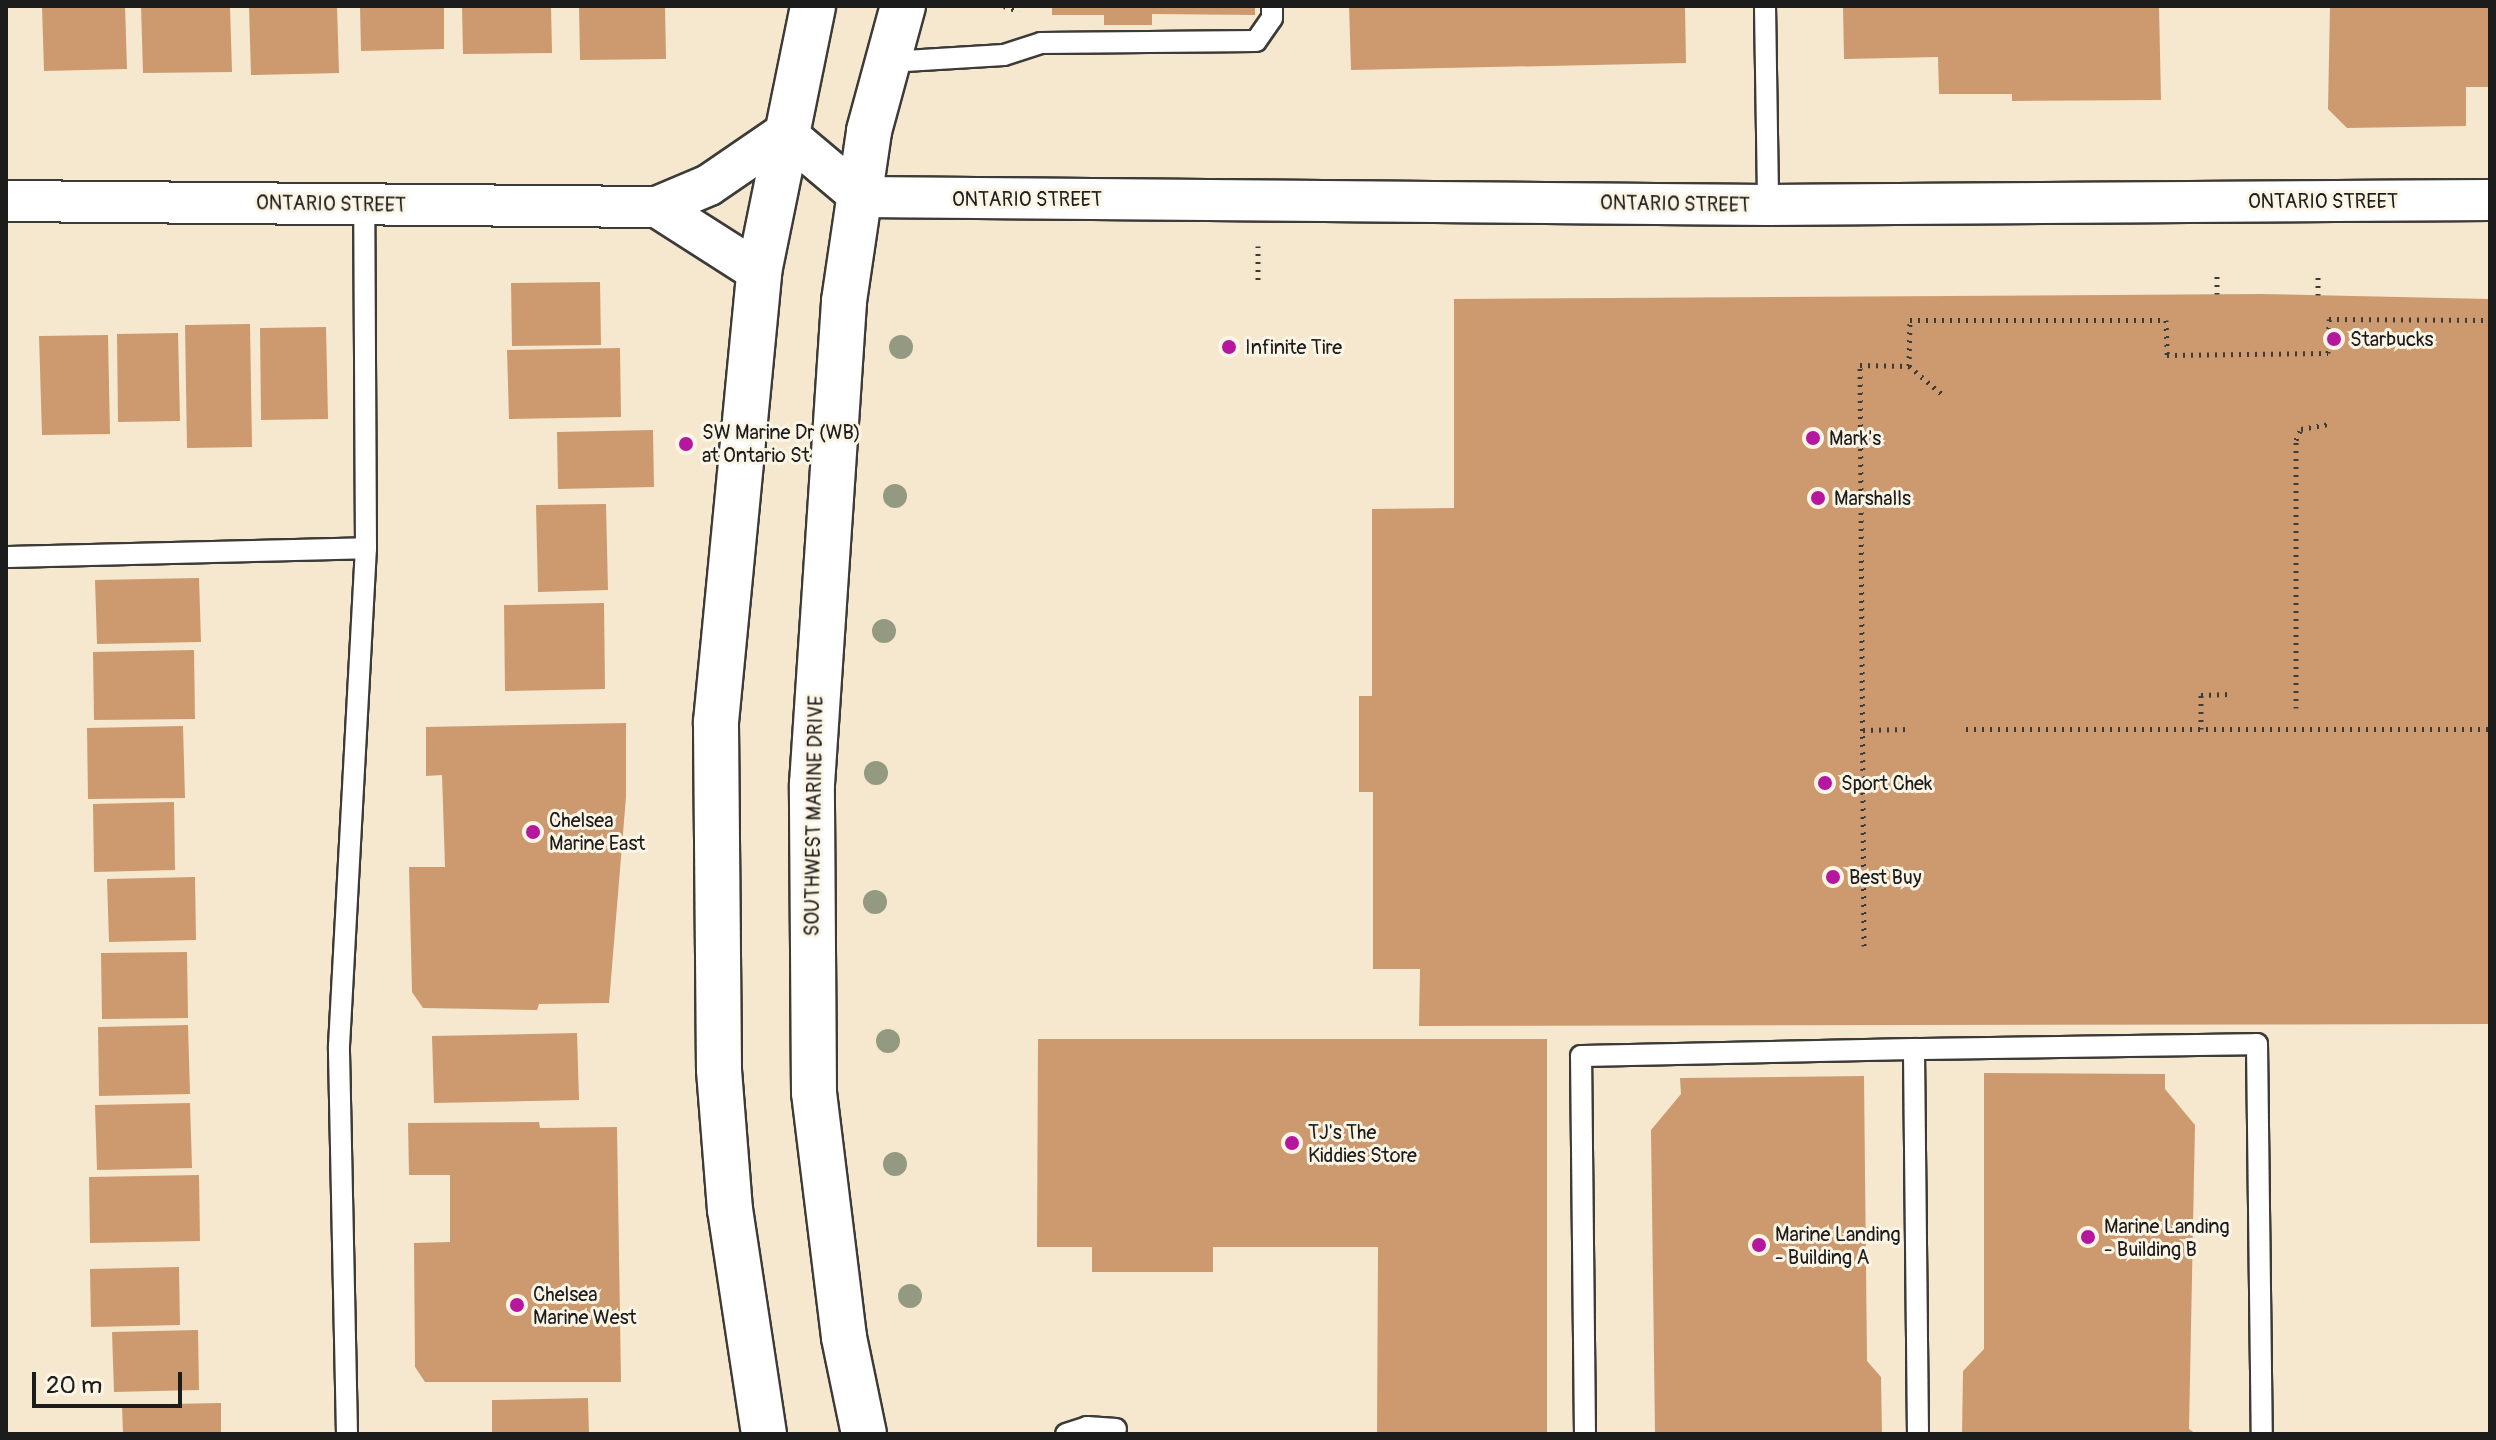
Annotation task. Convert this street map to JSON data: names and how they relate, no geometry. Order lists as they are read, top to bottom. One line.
{"streets":{"main road":["SOUTHWEST MARINE DRIVE"],"street":["ONTARIO STREET"]},"crossings":[["ONTARIO STREET","SOUTHWEST MARINE DRIVE"]],"places":["Starbucks","Infinite Tire","Mark's","SW Marine Dr (WB) at Ontario St","Marshalls","Sport Chek","Chelsea Marine East","Best Buy","TJ's The Kiddies Store","Marine Landing - Building B","Marine Landing - Building A","Chelsea Marine West"],"scale_bar":"20 m"}
